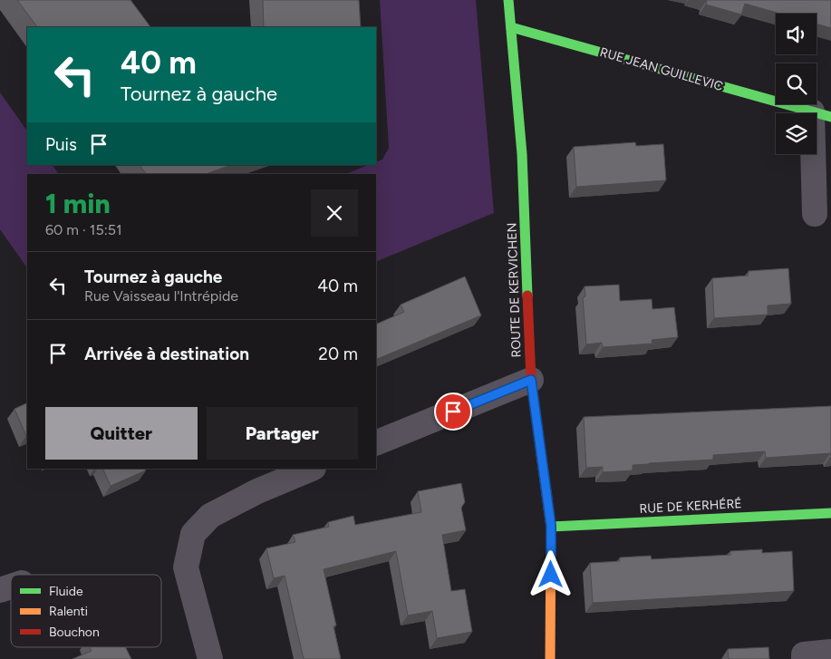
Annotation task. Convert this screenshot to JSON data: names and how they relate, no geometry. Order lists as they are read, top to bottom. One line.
{"streets":{"street":["RUE JEAN GUILLEVIC","ROUTE DE KERVICHEN","RUE DE KERHÉRÉ"]},"crossings":[["RUE JEAN GUILLEVIC","ROUTE DE KERVICHEN"],["ROUTE DE KERVICHEN","RUE DE KERHÉRÉ"]],"legend":["Fluide","Ralenti","Bouchon"],"page":{"turn":["40 m","Tournez à gauche"],"then":"Puis","heading":["1 min","60 m · 15:51"],"list":[{"name":"Tournez à gauche","note":"Rue Vaisseau l'Intrépide","value":"40 m"},{"name":"Arrivée à destination","value":"20 m"}],"buttons":["Quitter","Partager"]}}
